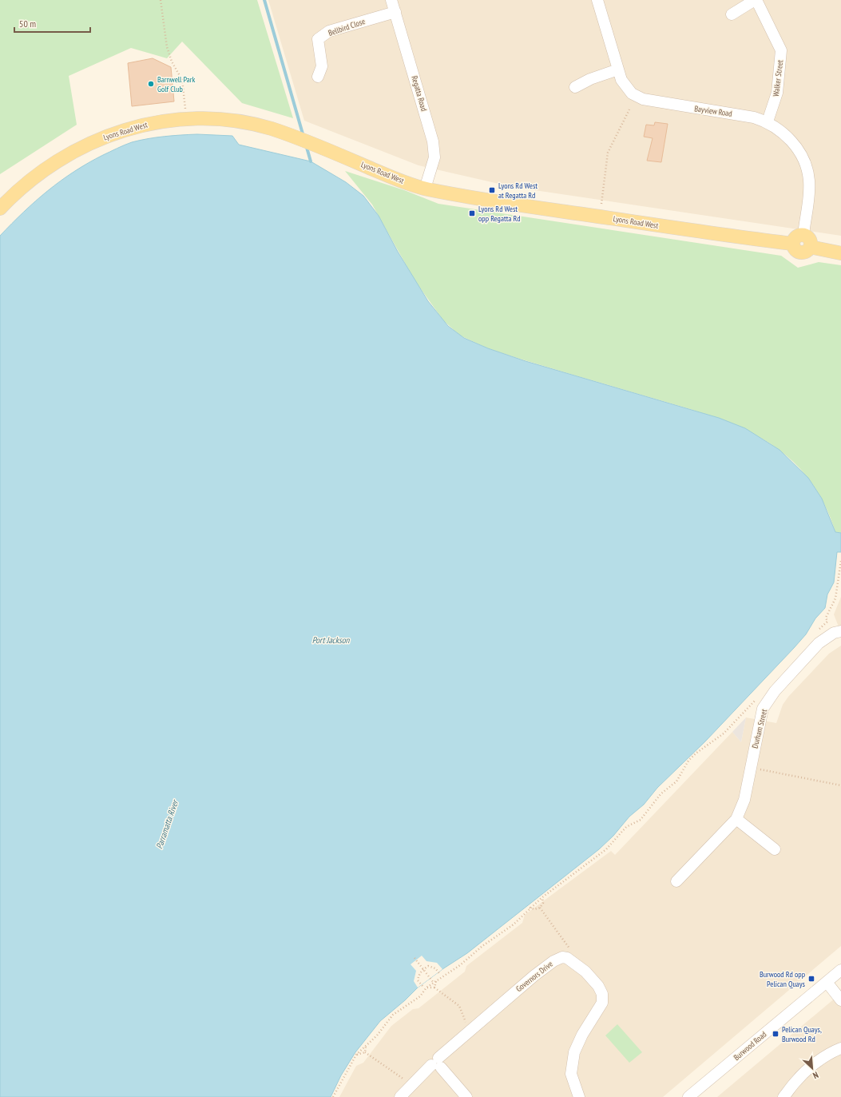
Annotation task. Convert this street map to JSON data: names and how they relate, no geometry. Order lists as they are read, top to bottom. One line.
{"streets":{"main road":["Lyons Road West"],"street":["Bellbird Close","Walker Street","Regatta Road","Bayview Road","Durham Street","Governors Drive","Burwood Road"]},"crossings":[["Bellbird Close","Regatta Road"],["Walker Street","Bayview Road"],["Regatta Road","Lyons Road West"],["Bayview Road","Lyons Road West"]],"water":["Port Jackson","Parramatta River"],"places":{"other":["Barnwell Park Golf Club"],"transit":["Lyons Rd West at Regatta Rd","Lyons Rd West opp Regatta Rd","Burwood Rd opp Pelican Quays","Pelican Quays, Burwood Rd"]},"scale_bar":"50 m","north":"bottom right"}
